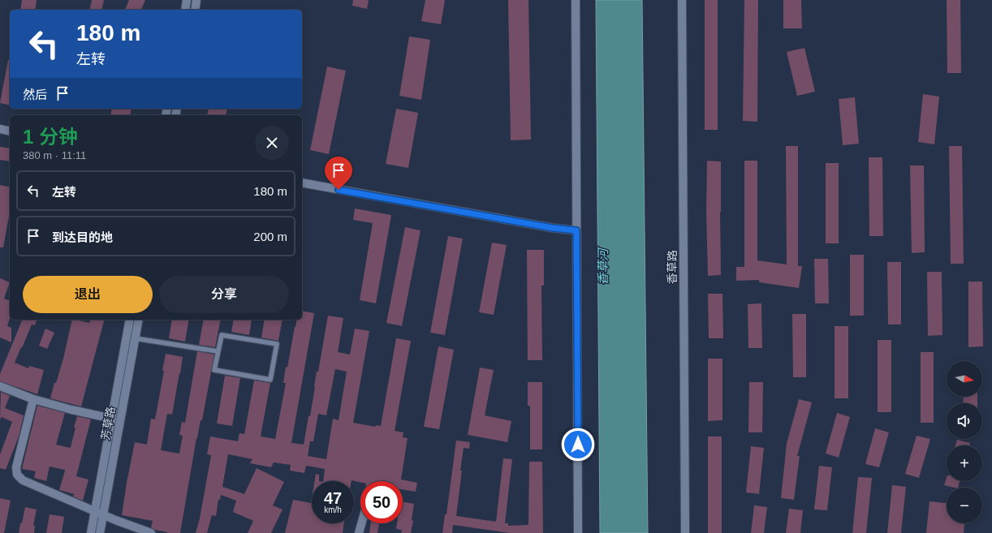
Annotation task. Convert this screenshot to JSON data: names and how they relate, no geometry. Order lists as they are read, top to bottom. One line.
{"streets":{"street":["香草路","芳草路"]},"water":["香草河"],"north":"right","page":{"turn":["180 m","左转"],"then":"然后","heading":["1 分钟","380 m · 11:11"],"list":[{"name":"左转","value":"180 m"},{"name":"到达目的地","value":"200 m"}],"buttons":["退出","分享"],"map_buttons":["+","−"],"speed":"47 km/h","limit":"50"}}
